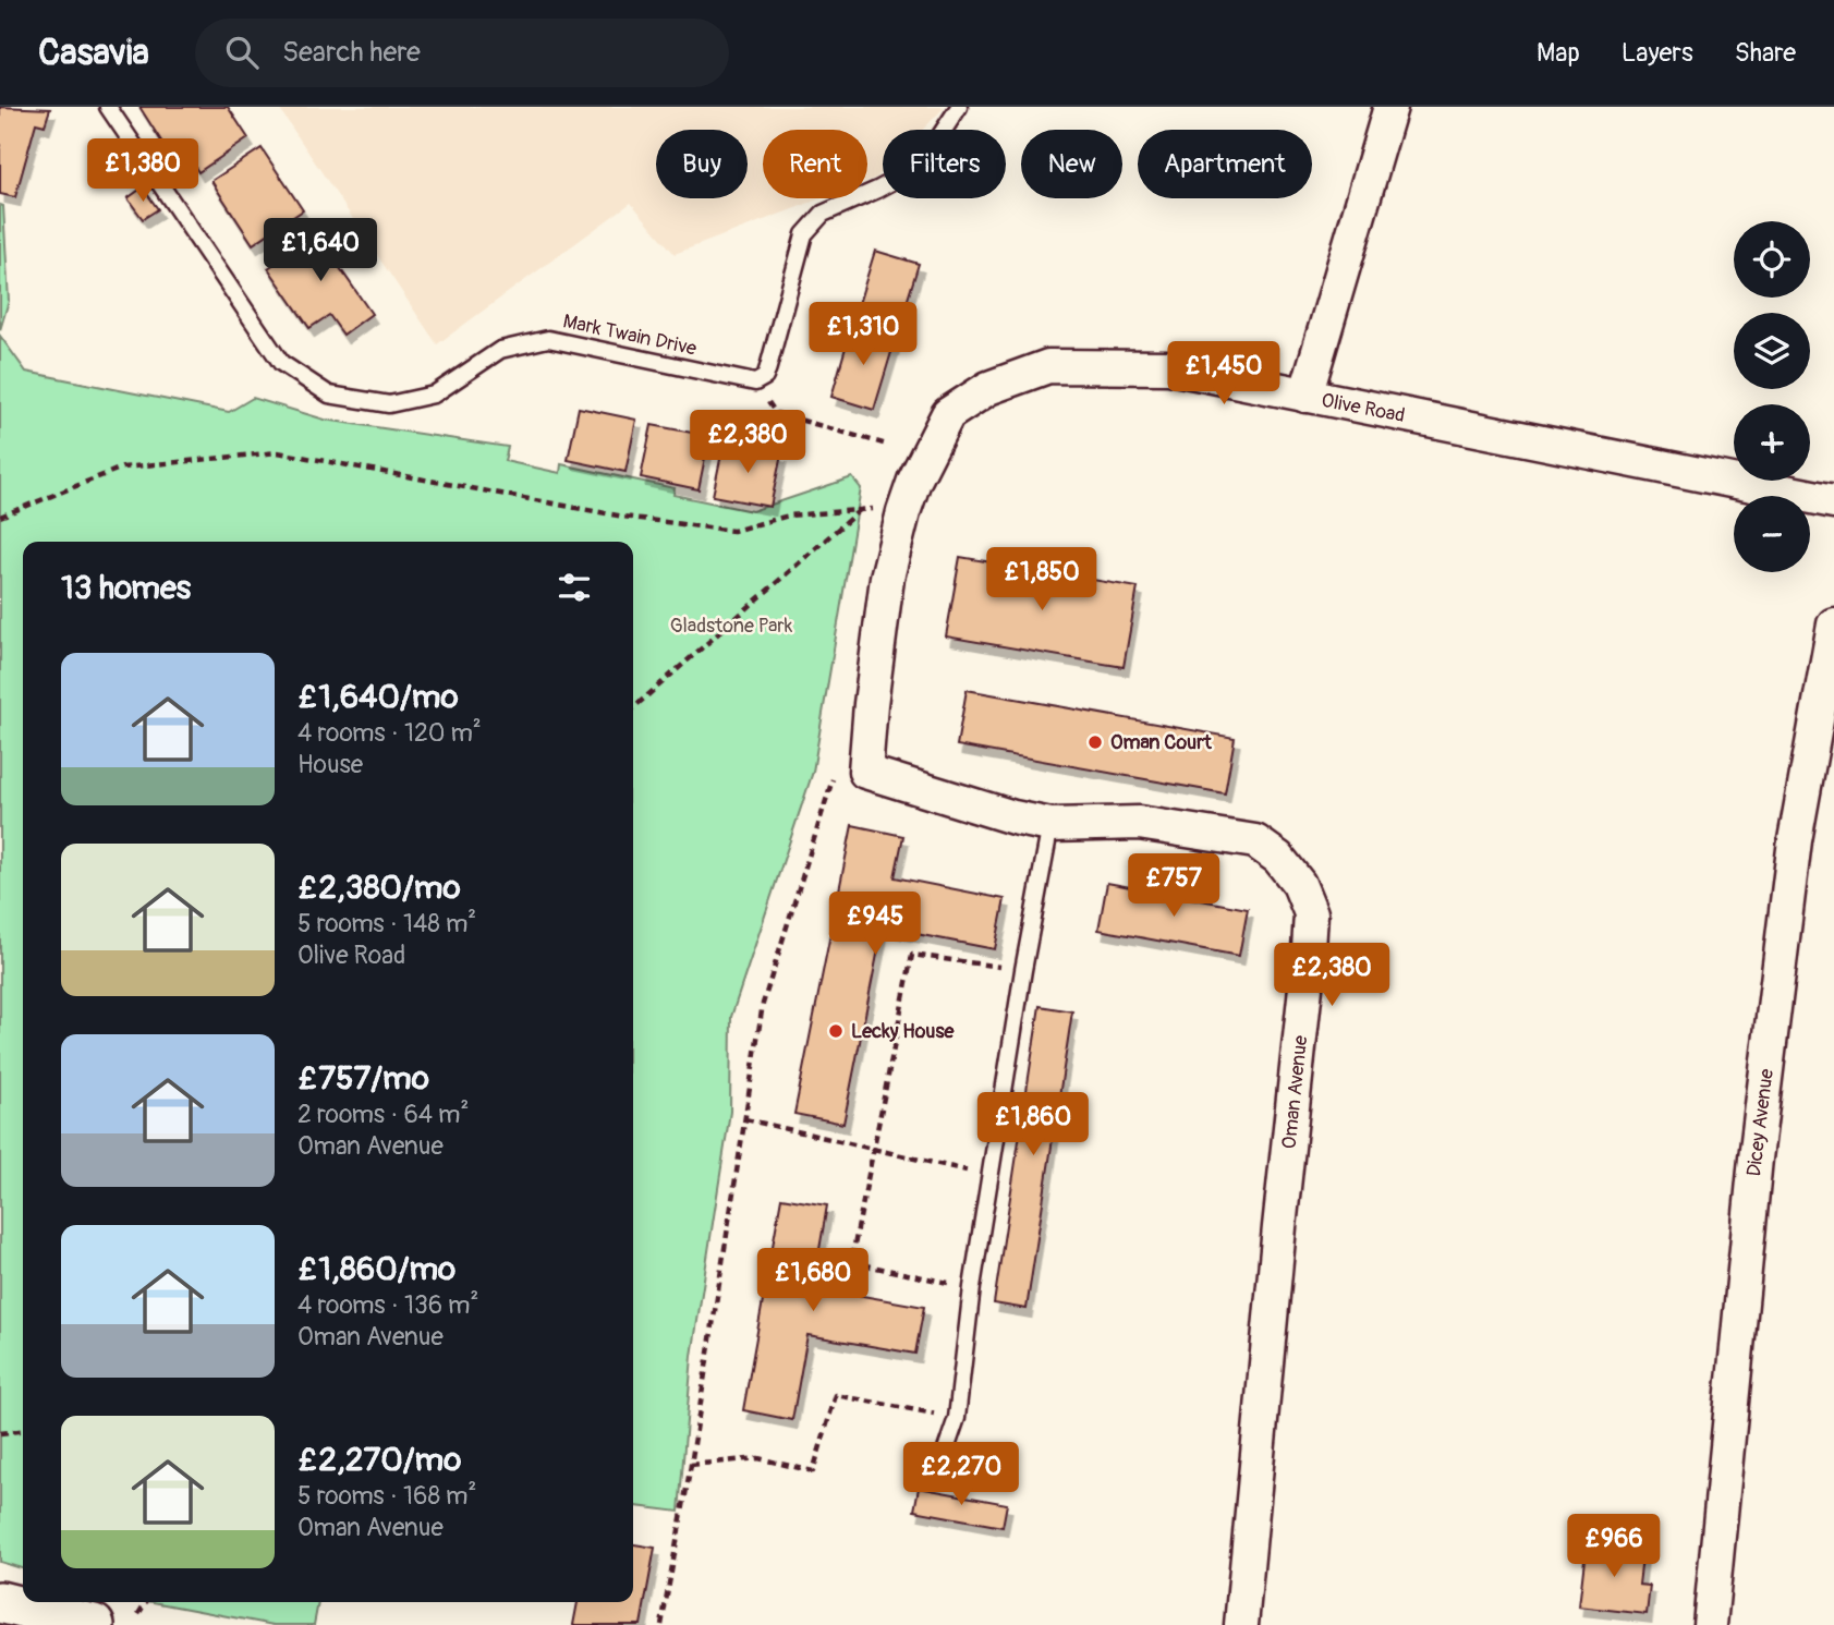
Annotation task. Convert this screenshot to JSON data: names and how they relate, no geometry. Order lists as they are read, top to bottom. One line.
{"streets":{"street":["Olive Road","Oman Avenue","Dicey Avenue"],"lane":["Mark Twain Drive"]},"crossings":[["Olive Road","Oman Avenue"]],"parks":["Gladstone Park"],"places":["Oman Court","Lecky House"],"page":{"header":"Casavia","search":"Search here","nav":["Map","Layers","Share"],"chip":["Buy","Rent","Filters","New","Apartment"],"price":["£1,380","£1,640","£1,310","£1,450","£2,380","£1,850","£757","£945","£2,380","£1,860","£1,680","£2,270","£966"],"map_buttons":["+","−"],"heading":"13 homes","list":[{"name":"£1,640/mo","note":"4 rooms · 120 m² · House"},{"name":"£2,380/mo","note":"5 rooms · 148 m² · Olive Road"},{"name":"£757/mo","note":"2 rooms · 64 m² · Oman Avenue"},{"name":"£1,860/mo","note":"4 rooms · 136 m² · Oman Avenue"},{"name":"£2,270/mo","note":"5 rooms · 168 m² · Oman Avenue"}]}}
